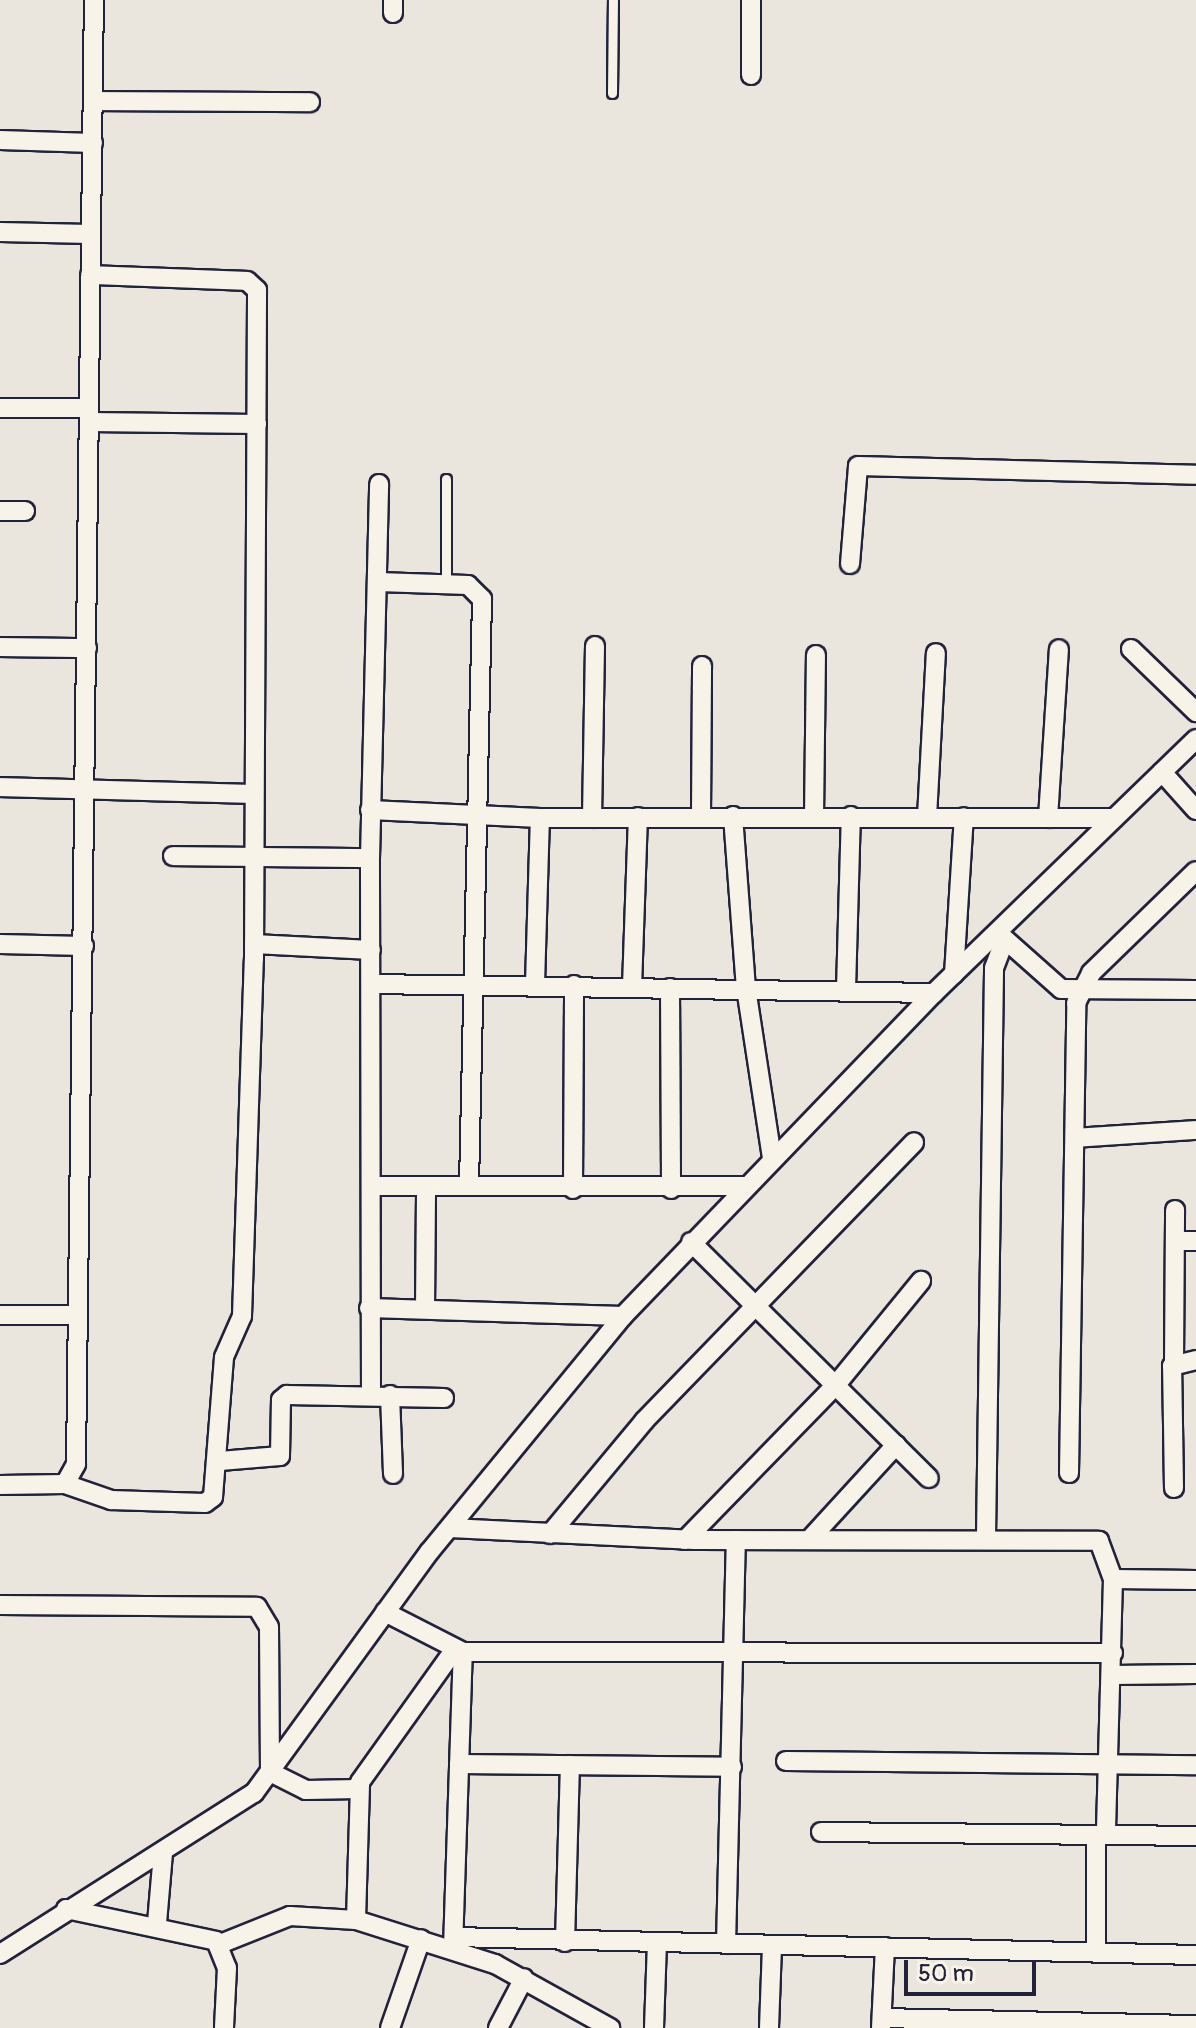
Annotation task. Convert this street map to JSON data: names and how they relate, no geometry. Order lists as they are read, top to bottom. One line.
{"scale_bar":"50 m"}
